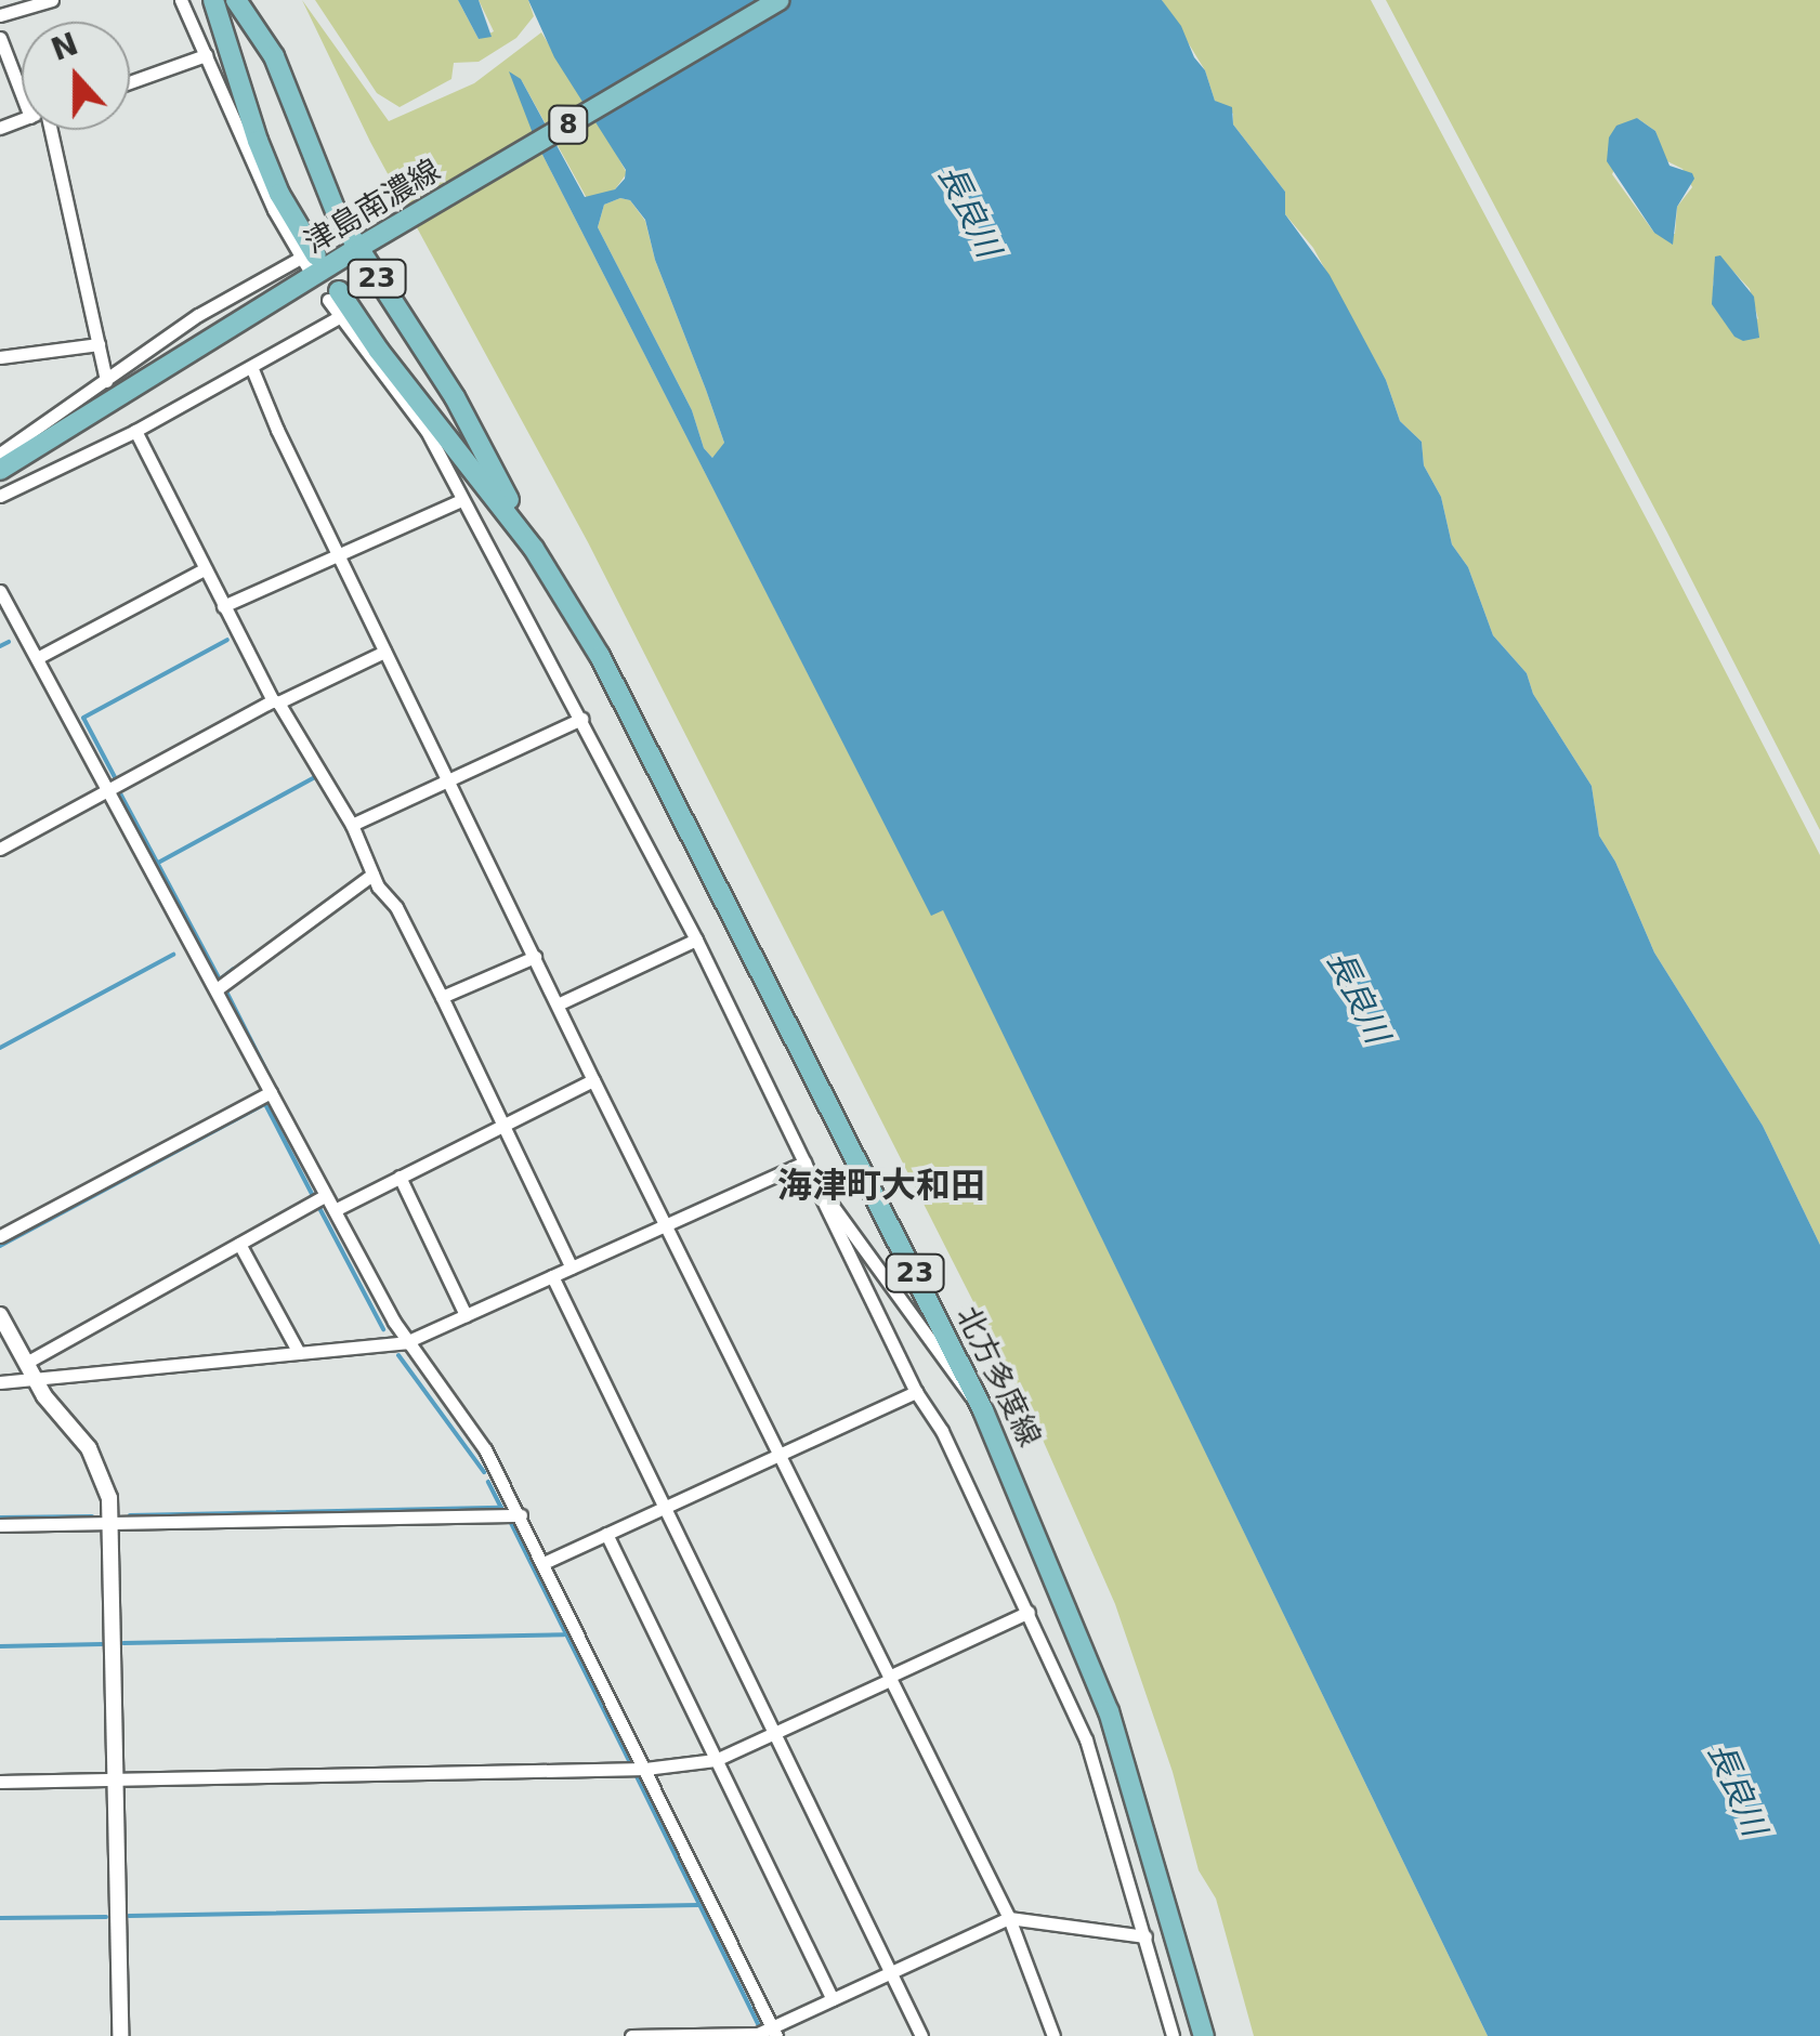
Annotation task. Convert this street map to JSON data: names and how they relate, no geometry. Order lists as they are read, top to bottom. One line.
{"streets":{"main road":["8","津島南濃線","23","北方多度線"]},"crossings":[["津島南濃線","23"],["23","北方多度線"]],"districts":["海津町大和田"],"water":["長良川"],"north":"top"}
